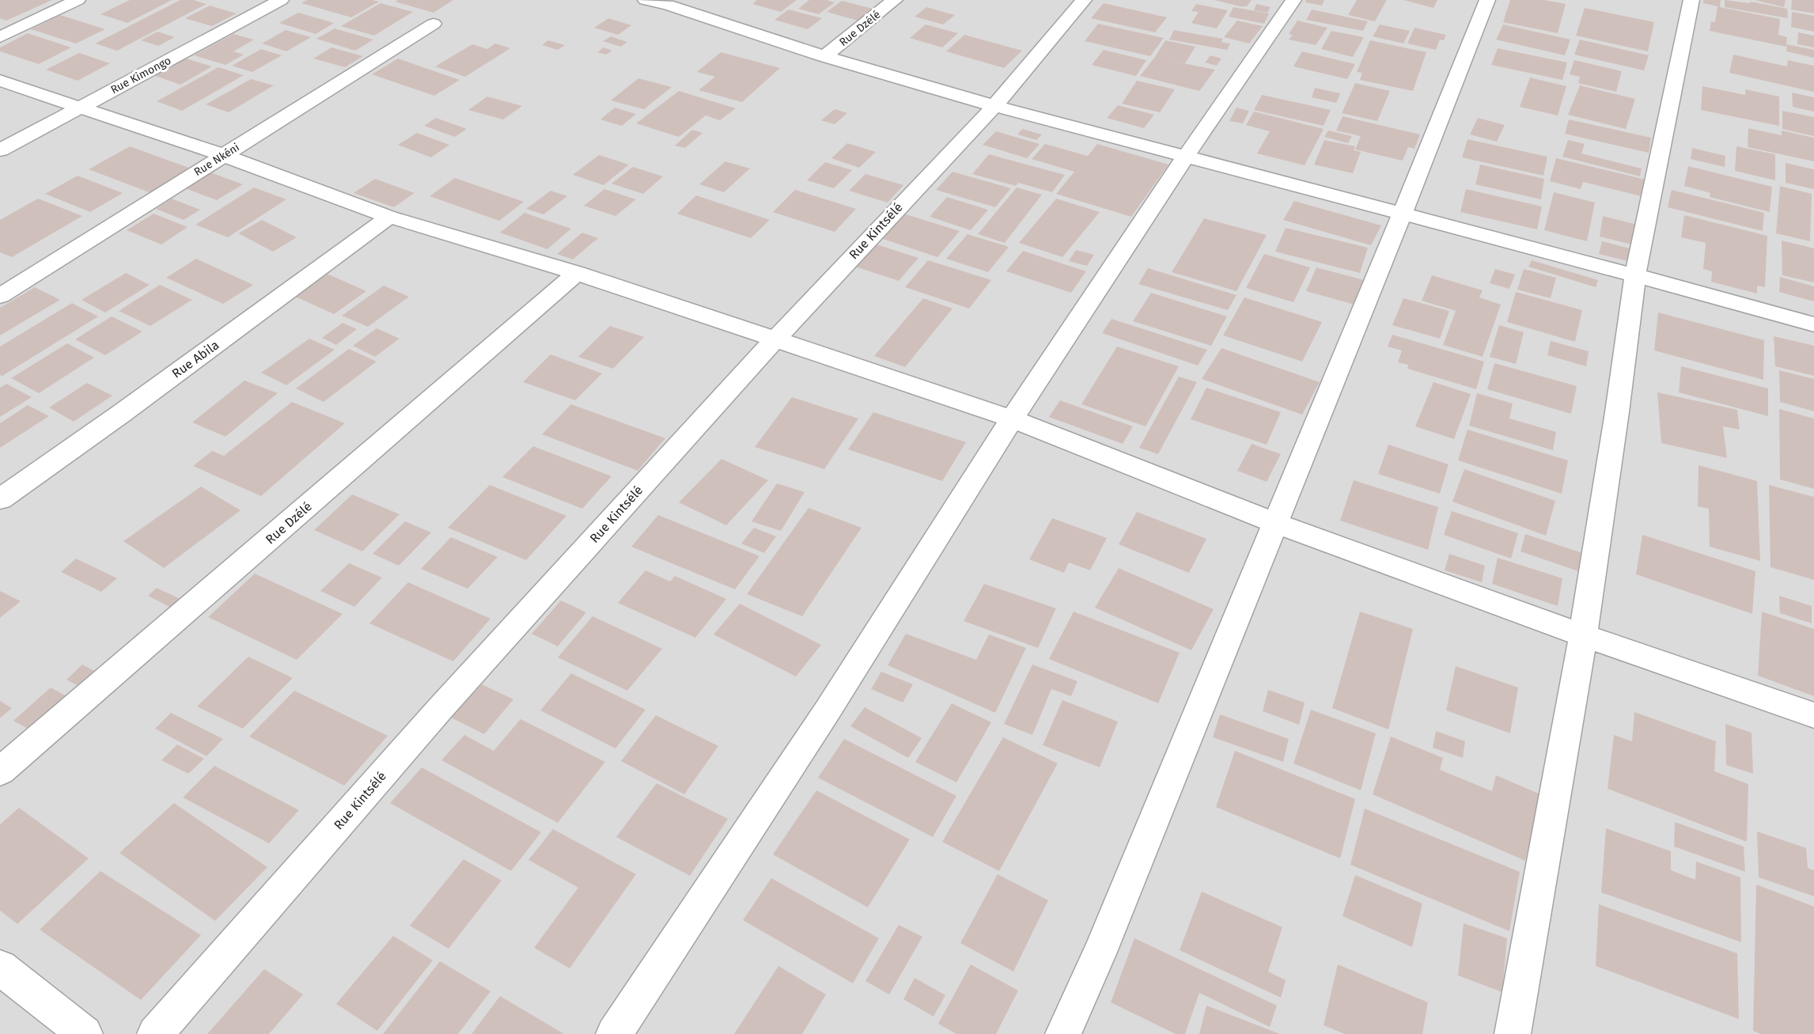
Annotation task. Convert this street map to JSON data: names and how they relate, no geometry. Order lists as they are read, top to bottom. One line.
{"streets":{"street":["Rue Dzélé","Rue Kimongo","Rue Nkéni","Rue Kintsélé","Rue Abila"]}}
